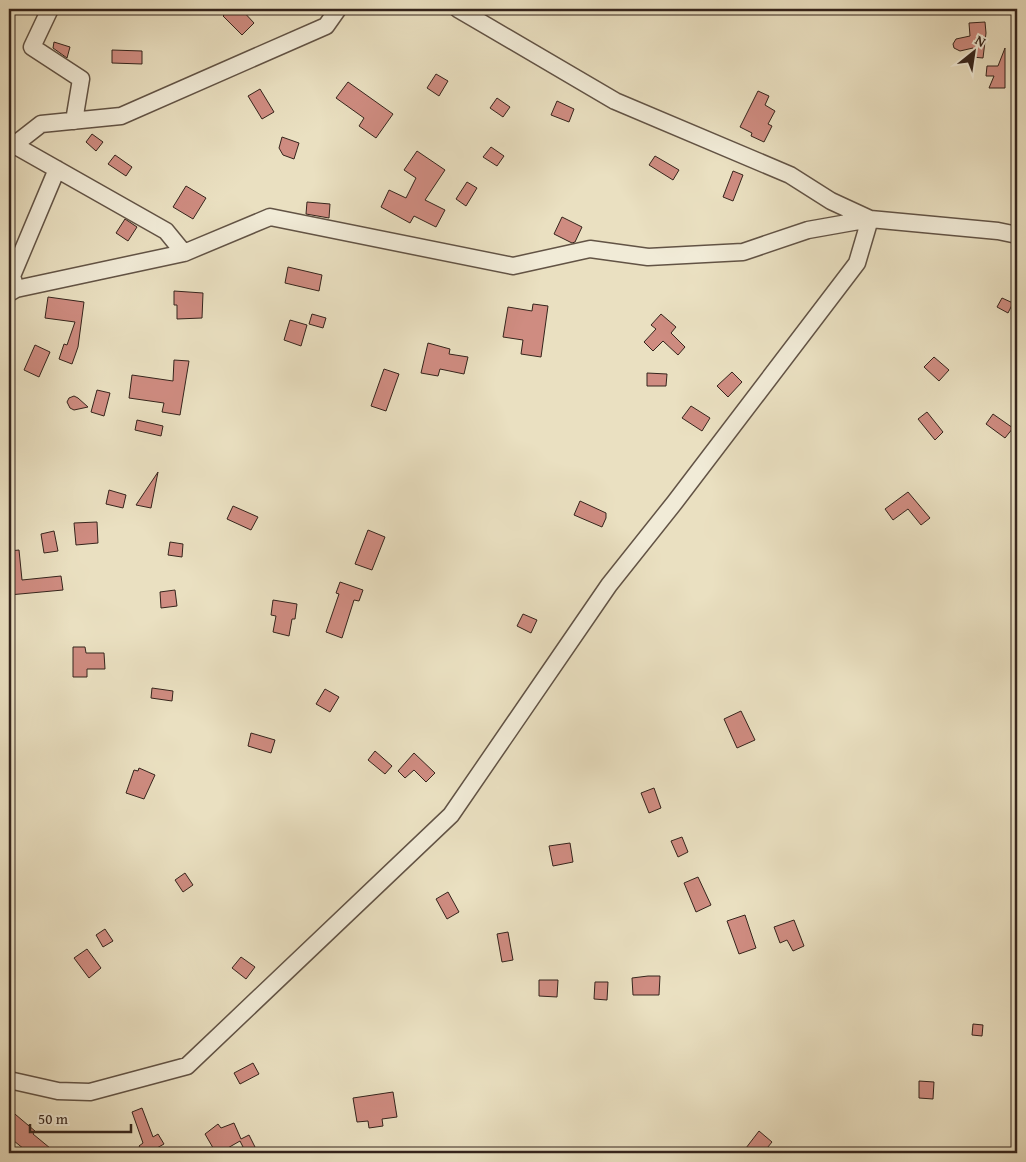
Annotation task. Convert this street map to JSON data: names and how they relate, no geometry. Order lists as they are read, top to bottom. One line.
{"scale_bar":"50 m","north":"top right"}
